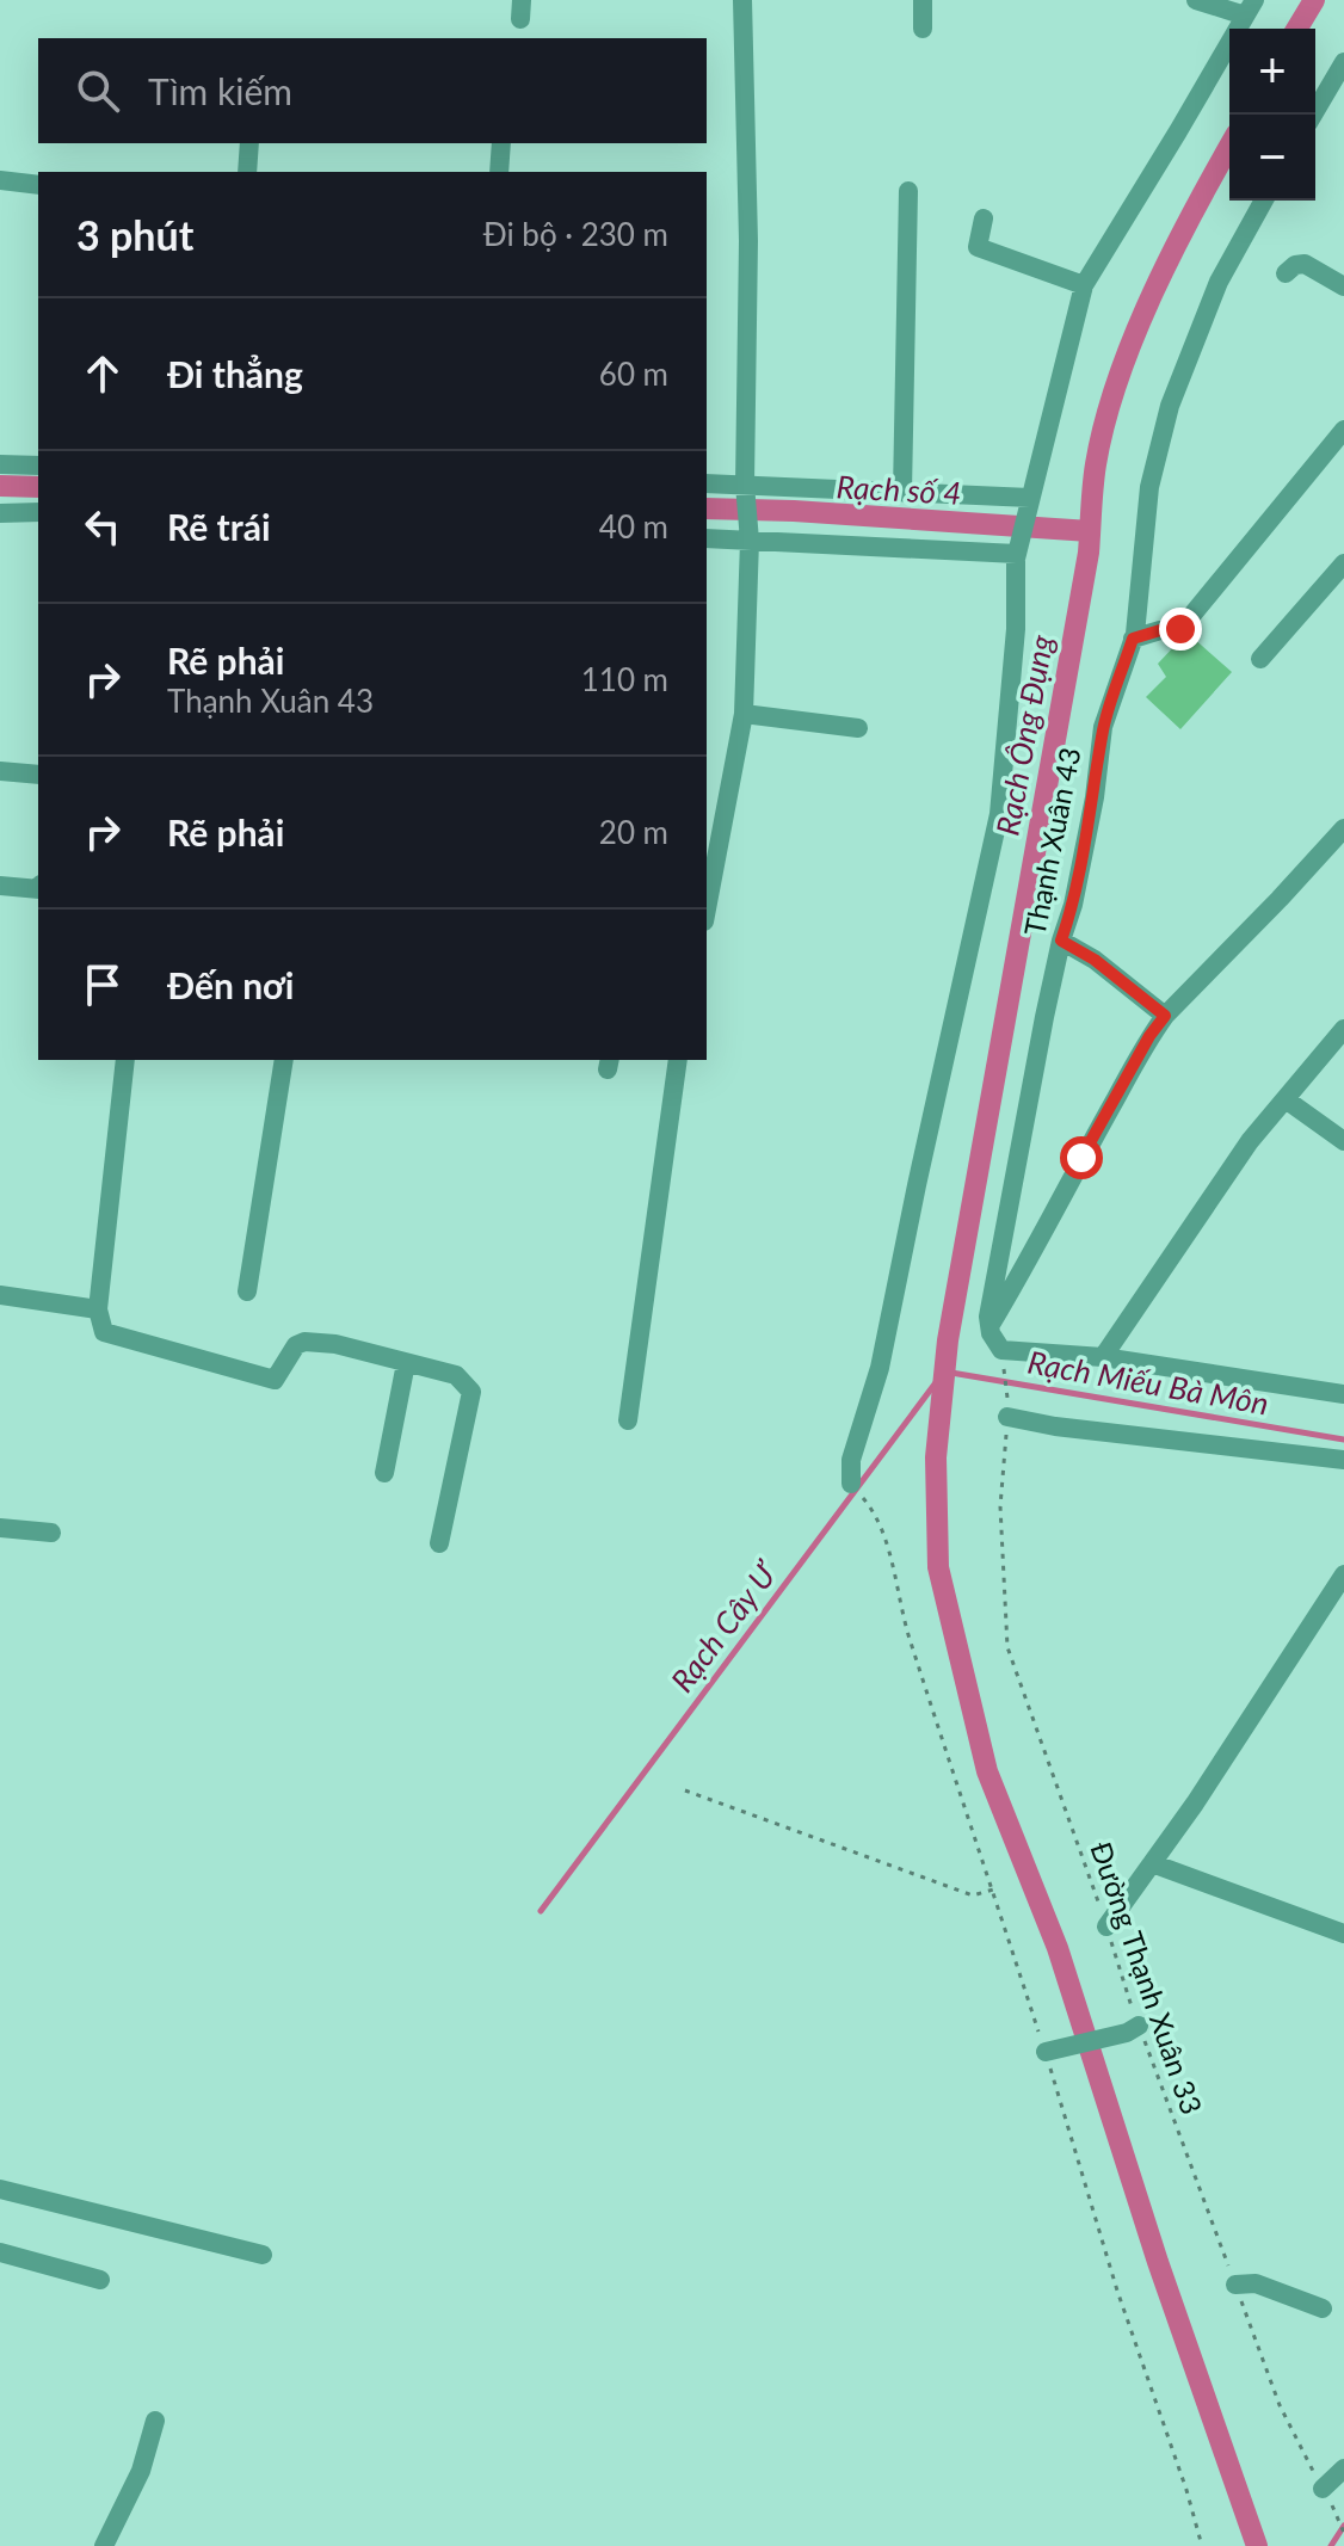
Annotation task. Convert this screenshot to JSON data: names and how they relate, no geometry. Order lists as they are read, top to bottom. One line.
{"streets":{"street":["Thạnh Xuân 43"],"path":["Đường Thạnh Xuân 33"]},"water":["Rạch số 4","Rạch Ông Đụng","Rạch Miếu Bà Môn","Rạch Cây Ư"],"page":{"map_buttons":["+","−"],"search":"Tìm kiếm","heading":["3 phút","Đi bộ · 230 m"],"list":[["Đi thẳng","60 m"],["Rẽ trái","40 m"],["Rẽ phải","Thạnh Xuân 43","110 m"],["Rẽ phải","20 m"],"Đến nơi"]}}
